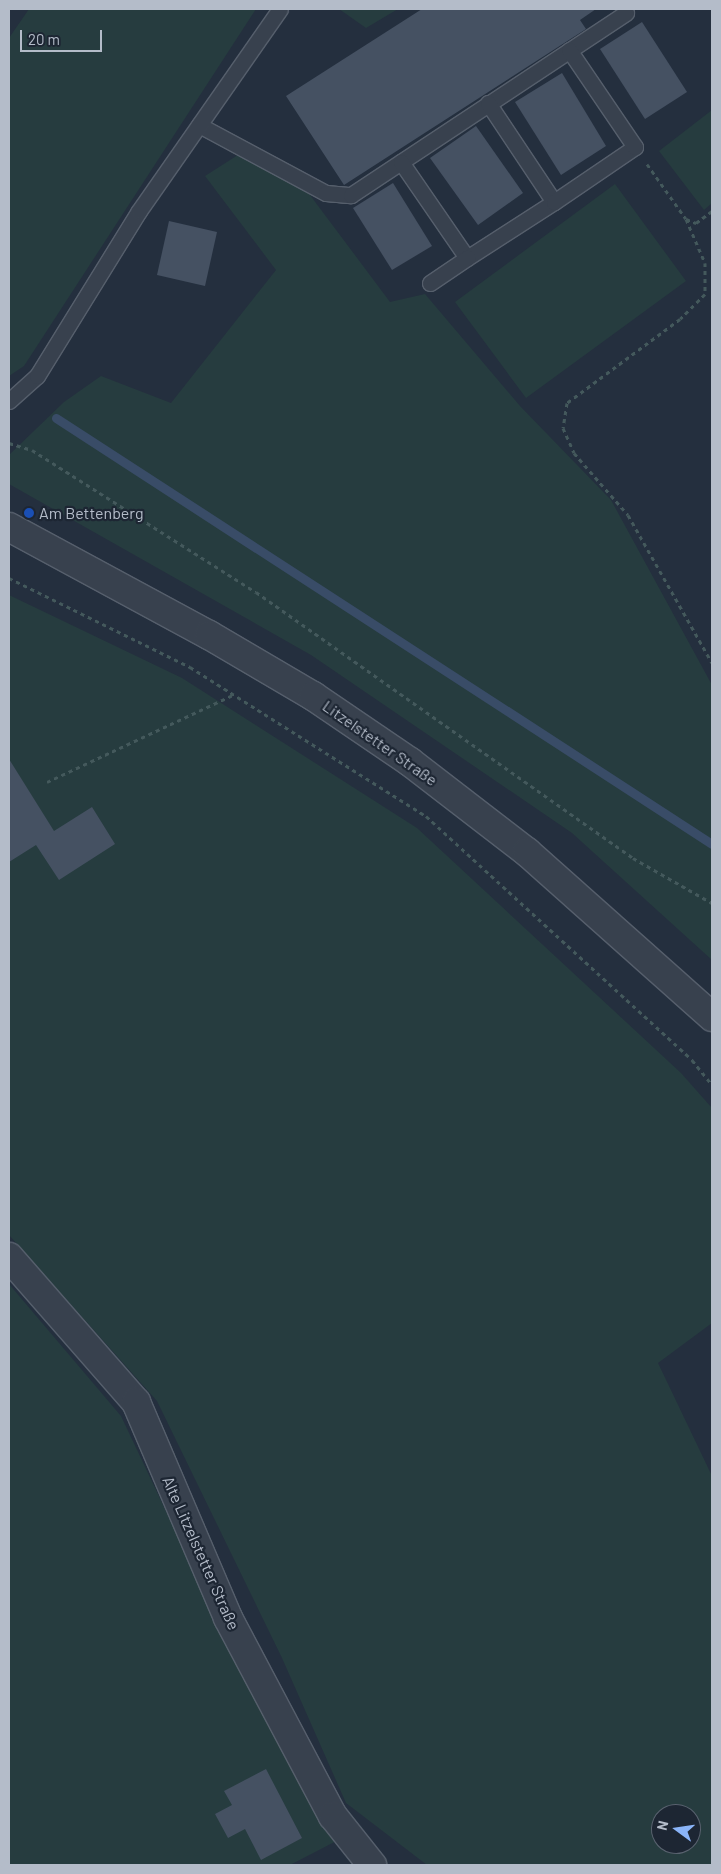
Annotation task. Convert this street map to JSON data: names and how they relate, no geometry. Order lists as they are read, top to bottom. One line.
{"streets":{"street":["Litzelstetter Straße","Alte Litzelstetter Straße"]},"places":["Am Bettenberg"],"scale_bar":"20 m","north":"left"}
